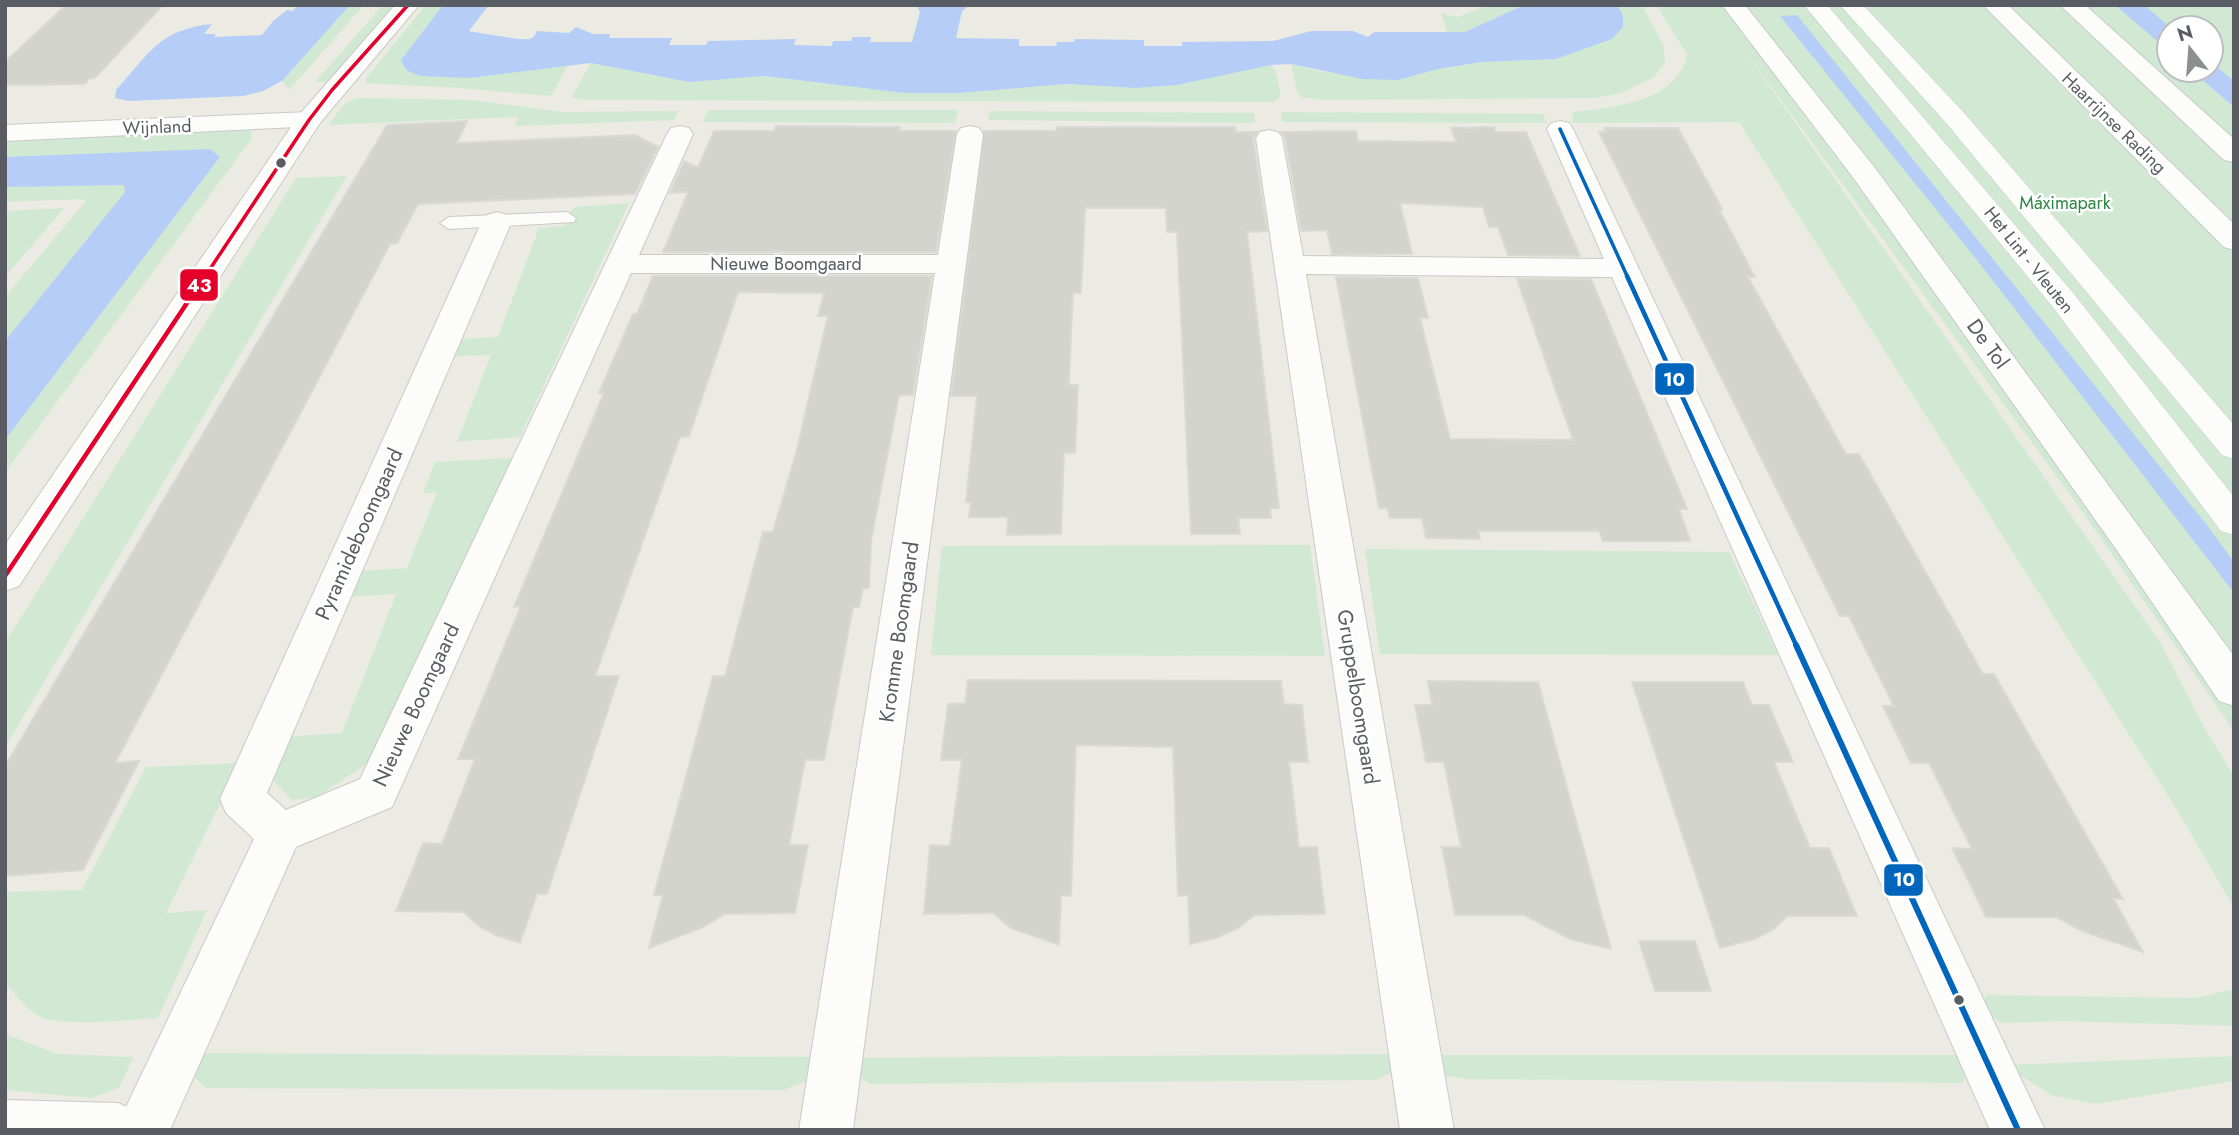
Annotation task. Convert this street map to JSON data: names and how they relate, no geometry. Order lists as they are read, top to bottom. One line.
{"streets":{"street":["Haarrijnse Rading","Wijnland","Het Lint - Vleuten","Nieuwe Boomgaard","De Tol","Pyramideboomgaard","Kromme Boomgaard","Gruppelboomgaard"]},"crossings":[["Nieuwe Boomgaard","Pyramideboomgaard"],["Nieuwe Boomgaard","Kromme Boomgaard"]],"parks":["Máximapark"],"lines":["transit line 43","transit line 10"],"north":"top"}
